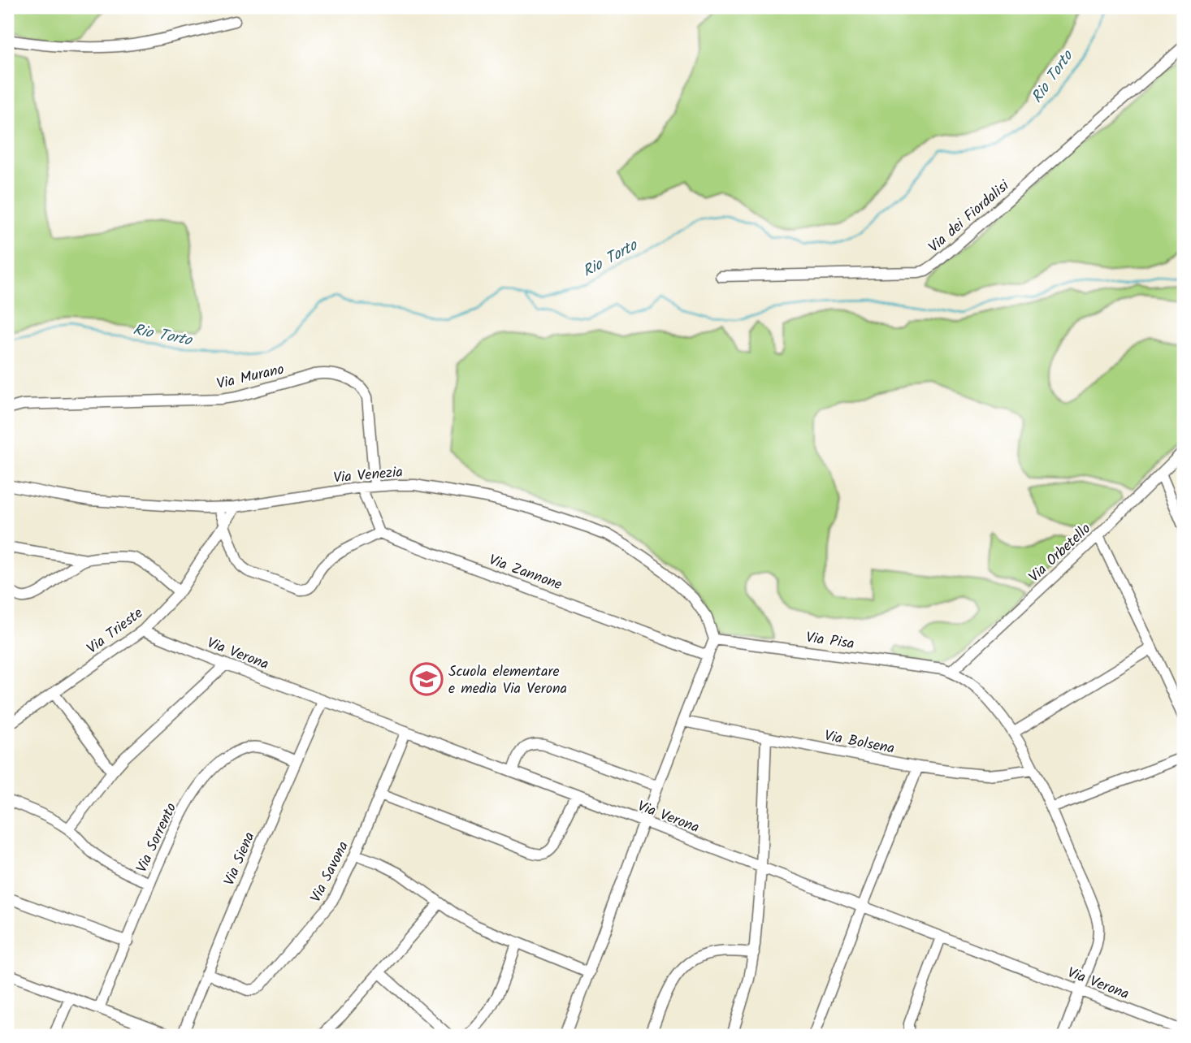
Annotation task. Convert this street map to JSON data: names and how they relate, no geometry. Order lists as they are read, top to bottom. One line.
{"streets":{"street":["Via dei Fiordalisi","Via Murano","Via Venezia","Via Orbetello","Via Zannone","Via Trieste","Via Pisa","Via Verona","Via Bolsena","Via Sorrento","Via Siena","Via Savona"]},"crossings":[["Via Murano","Via Venezia"],["Via Venezia","Via Trieste"],["Via Venezia","Via Pisa"],["Via Orbetello","Via Pisa"],["Via Trieste","Via Verona"],["Via Pisa","Via Verona"],["Via Pisa","Via Bolsena"],["Via Verona","Via Siena"],["Via Verona","Via Savona"],["Via Sorrento","Via Siena"],["Via Siena","Via Savona"]],"water":["Rio Torto"],"places":{"school or university":["Scuola elementare e media Via Verona"]}}
